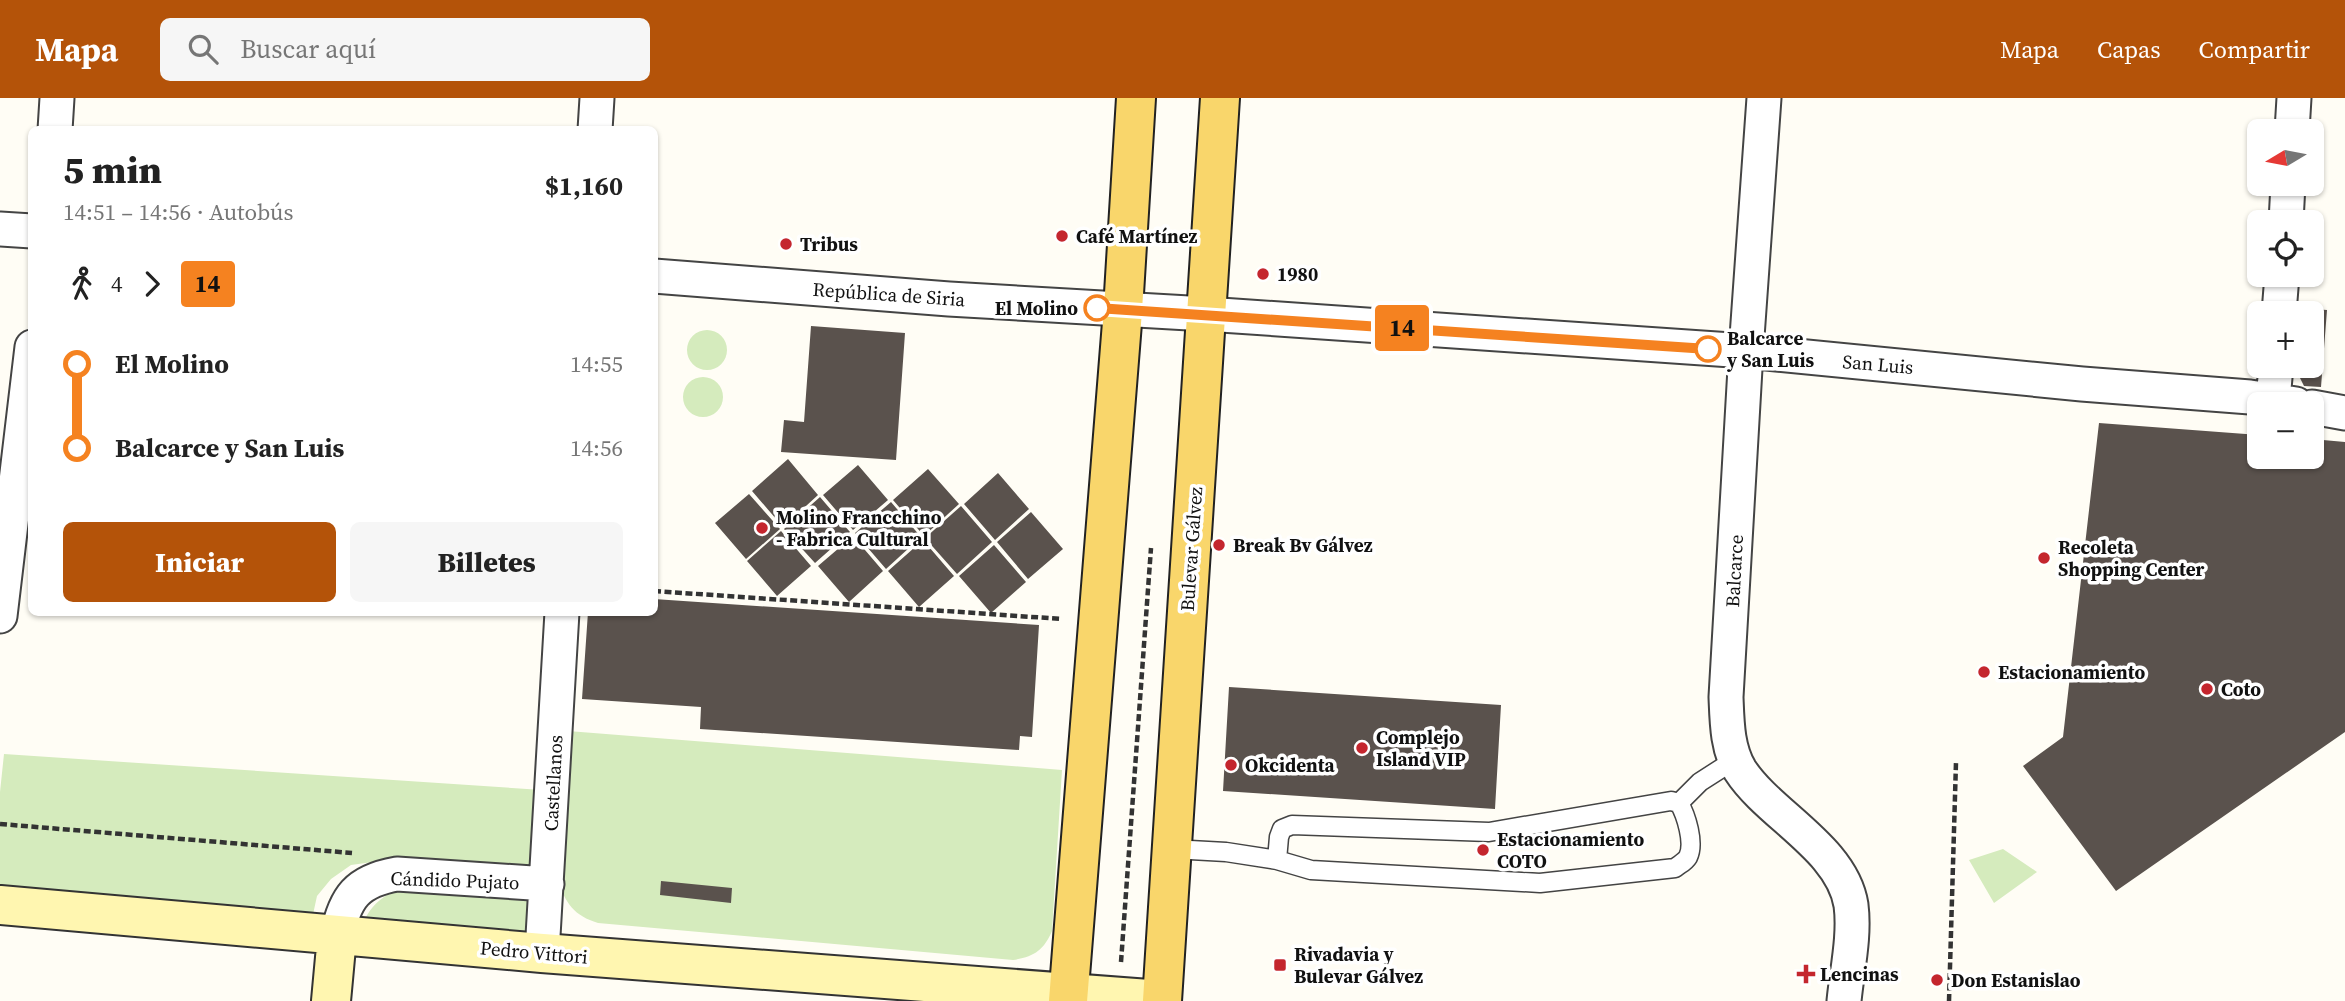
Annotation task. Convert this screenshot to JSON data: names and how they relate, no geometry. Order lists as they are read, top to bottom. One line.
{"streets":{"main road":["Bulevar Gálvez"],"street":["República de Siria","San Luis","Balcarce","Castellanos","Cándido Pujato","Pedro Vittori"]},"crossings":[["República de Siria","San Luis"],["San Luis","Bulevar Gálvez"],["San Luis","Balcarce"],["Bulevar Gálvez","Pedro Vittori"],["Castellanos","Cándido Pujato"],["Castellanos","Pedro Vittori"],["Cándido Pujato","Pedro Vittori"]],"places":{"other":["Café Martínez","Tribus","1980","El Molino","Balcarce y San Luis","Molino Francchino - Fabrica Cultural","Break Bv Gálvez","Recoleta Shopping Center","Estacionamiento","Coto","Complejo Island VIP","Okcidenta","Estacionamiento COTO","Don Estanislao"],"transit":["Rivadavia y Bulevar Gálvez"],"health":["Lencinas"]},"lines":["bus line 14"],"north":"left","page":{"header":"Mapa","search":"Buscar aquí","nav":["Mapa","Capas","Compartir"],"on_map":"14","map_buttons":["+","−"],"heading":["5 min","14:51 – 14:56 · Autobús","$1,160"],"legs":["4","14"],"list":[{"name":"El Molino","value":"14:55"},{"name":"Balcarce y San Luis","value":"14:56"}],"buttons":["Iniciar","Billetes"]}}
